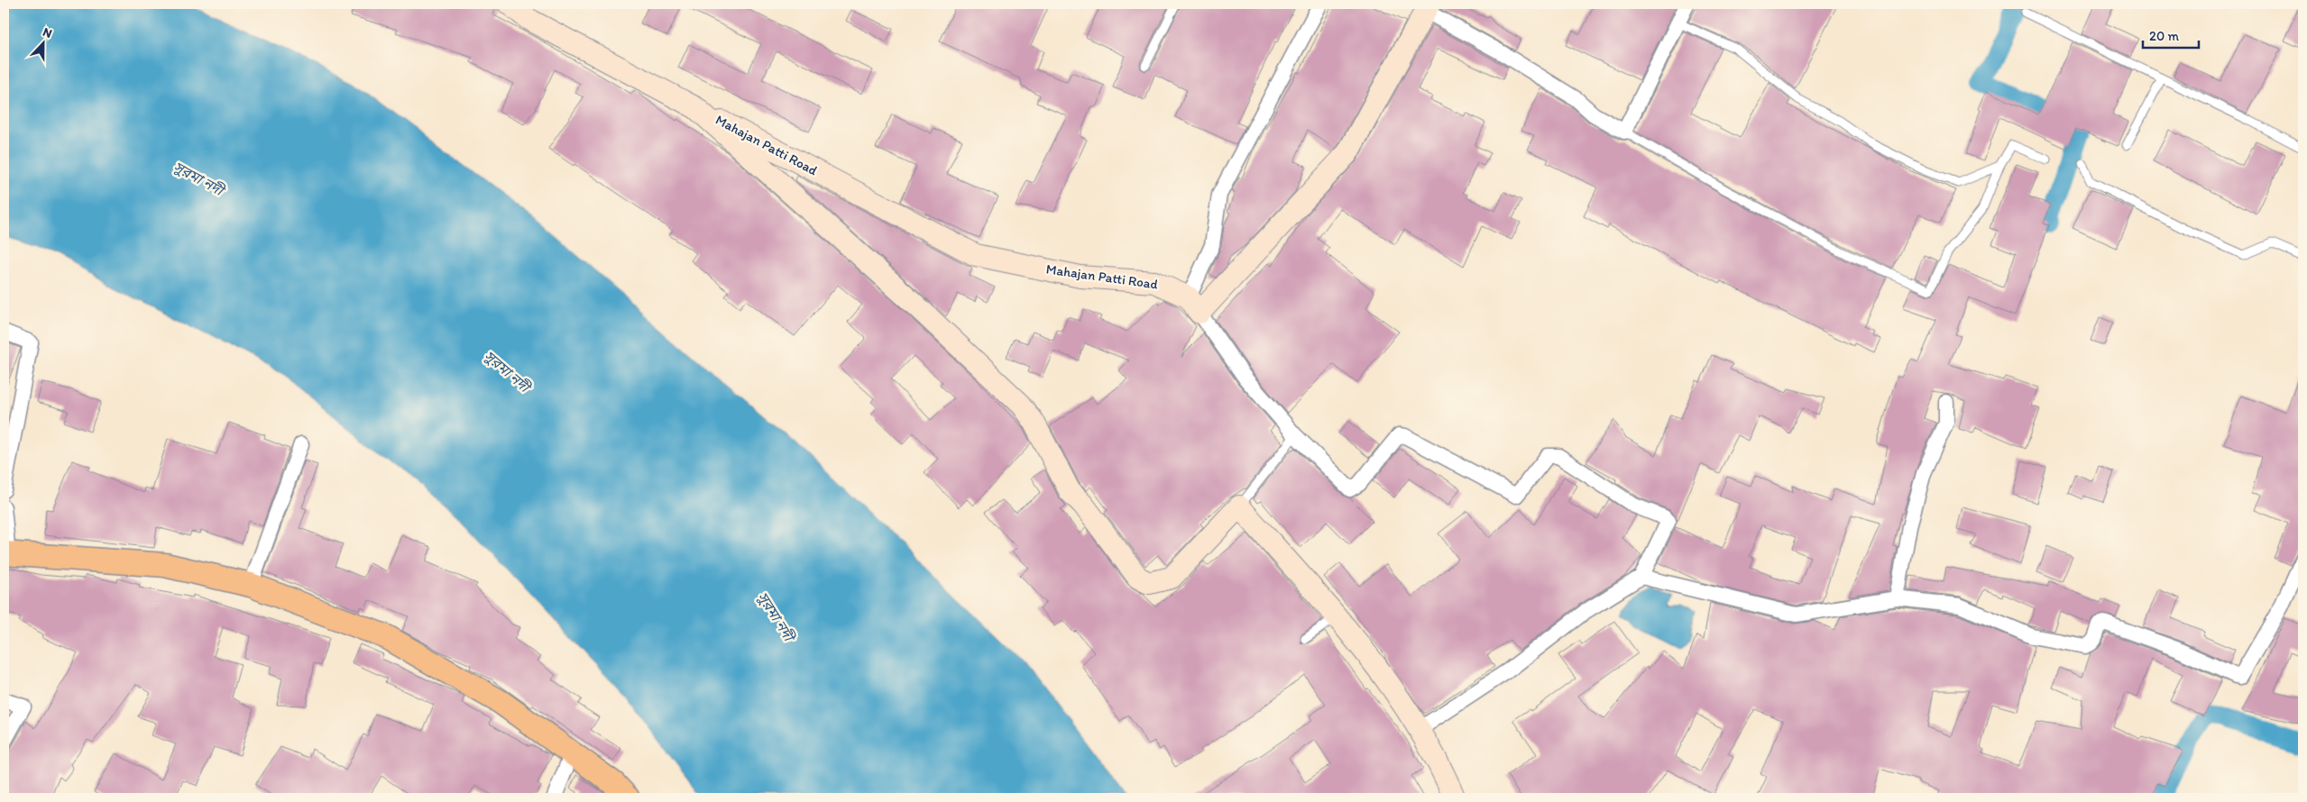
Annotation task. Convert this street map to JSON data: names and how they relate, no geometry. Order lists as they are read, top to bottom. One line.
{"streets":{"street":["Mahajan Patti Road"]},"water":["সুরমা নদী"],"scale_bar":"20 m","north":"top"}
